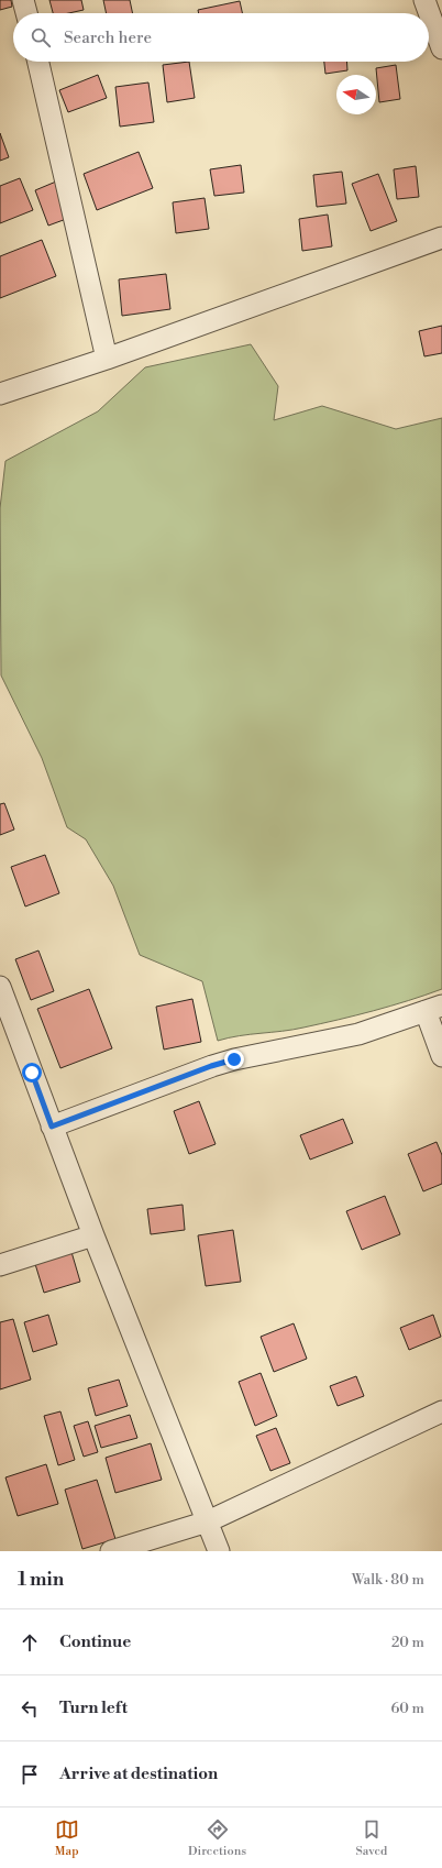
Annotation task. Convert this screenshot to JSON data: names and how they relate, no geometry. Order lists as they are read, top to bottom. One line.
{"north":"left","page":{"search":"Search here","heading":["1 min","Walk · 80 m"],"list":[["Continue","20 m"],["Turn left","60 m"],"Arrive at destination"],"nav":["Map","Directions","Saved"]}}
